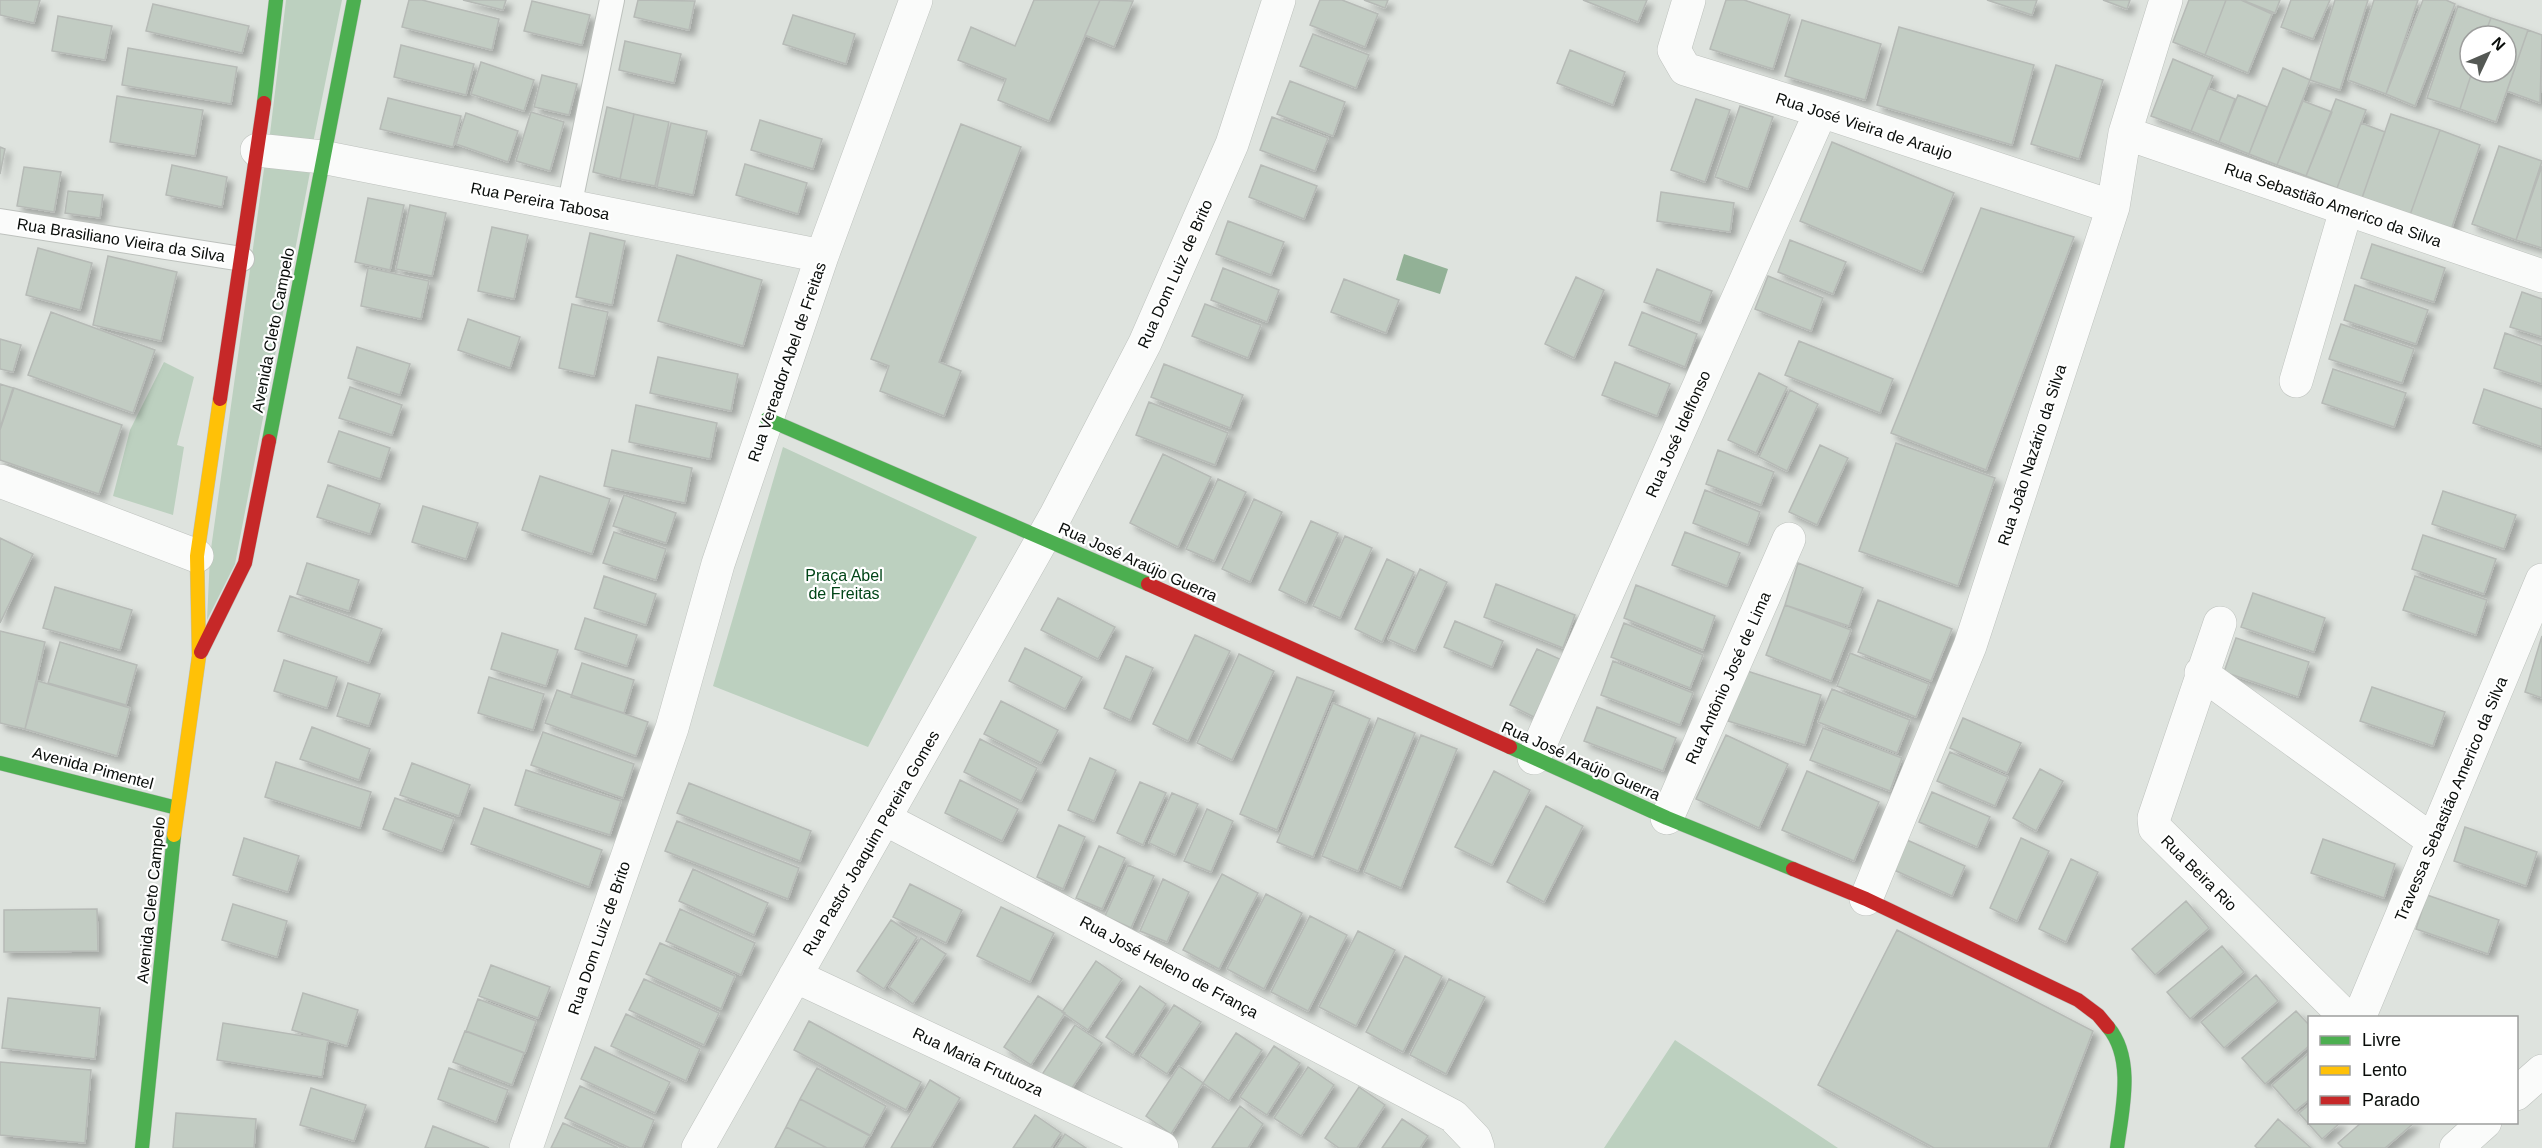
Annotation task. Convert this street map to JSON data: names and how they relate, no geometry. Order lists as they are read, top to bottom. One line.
{"streets":{"main road":["Avenida Cleto Campelo","Rua José Araújo Guerra","Avenida Pimentel"],"street":["Rua José Vieira de Araujo","Rua Pereira Tabosa","Rua Sebastião Americo da Silva","Rua Dom Luiz de Brito","Rua Vereador Abel de Freitas","Rua José Idelfonso","Rua João Nazário da Silva","Rua Antônio José de Lima","Travessa Sebastião Americo da Silva","Rua Pastor Joaquim Pereira Gomes","Rua Beira Rio","Rua José Heleno de França","Rua Maria Frutuoza"],"lane":["Rua Brasiliano Vieira da Silva"]},"crossings":[["Rua José Vieira de Araujo","Rua José Idelfonso"],["Rua José Vieira de Araujo","Rua João Nazário da Silva"],["Rua Pereira Tabosa","Avenida Cleto Campelo"],["Rua Pereira Tabosa","Rua Vereador Abel de Freitas"],["Rua Sebastião Americo da Silva","Rua João Nazário da Silva"],["Rua Brasiliano Vieira da Silva","Avenida Cleto Campelo"],["Rua Dom Luiz de Brito","Rua Vereador Abel de Freitas"],["Rua Dom Luiz de Brito","Rua José Araújo Guerra"],["Rua Dom Luiz de Brito","Rua Pastor Joaquim Pereira Gomes"],["Avenida Cleto Campelo","Avenida Pimentel"],["Rua José Idelfonso","Rua José Araújo Guerra"],["Rua João Nazário da Silva","Rua José Araújo Guerra"],["Rua José Araújo Guerra","Rua Antônio José de Lima"],["Rua José Araújo Guerra","Rua Pastor Joaquim Pereira Gomes"],["Rua Pastor Joaquim Pereira Gomes","Rua José Heleno de França"],["Rua Pastor Joaquim Pereira Gomes","Rua Maria Frutuoza"]],"parks":["Praça Abel de Freitas"],"legend":["Livre","Lento","Parado"],"north":"top right"}
